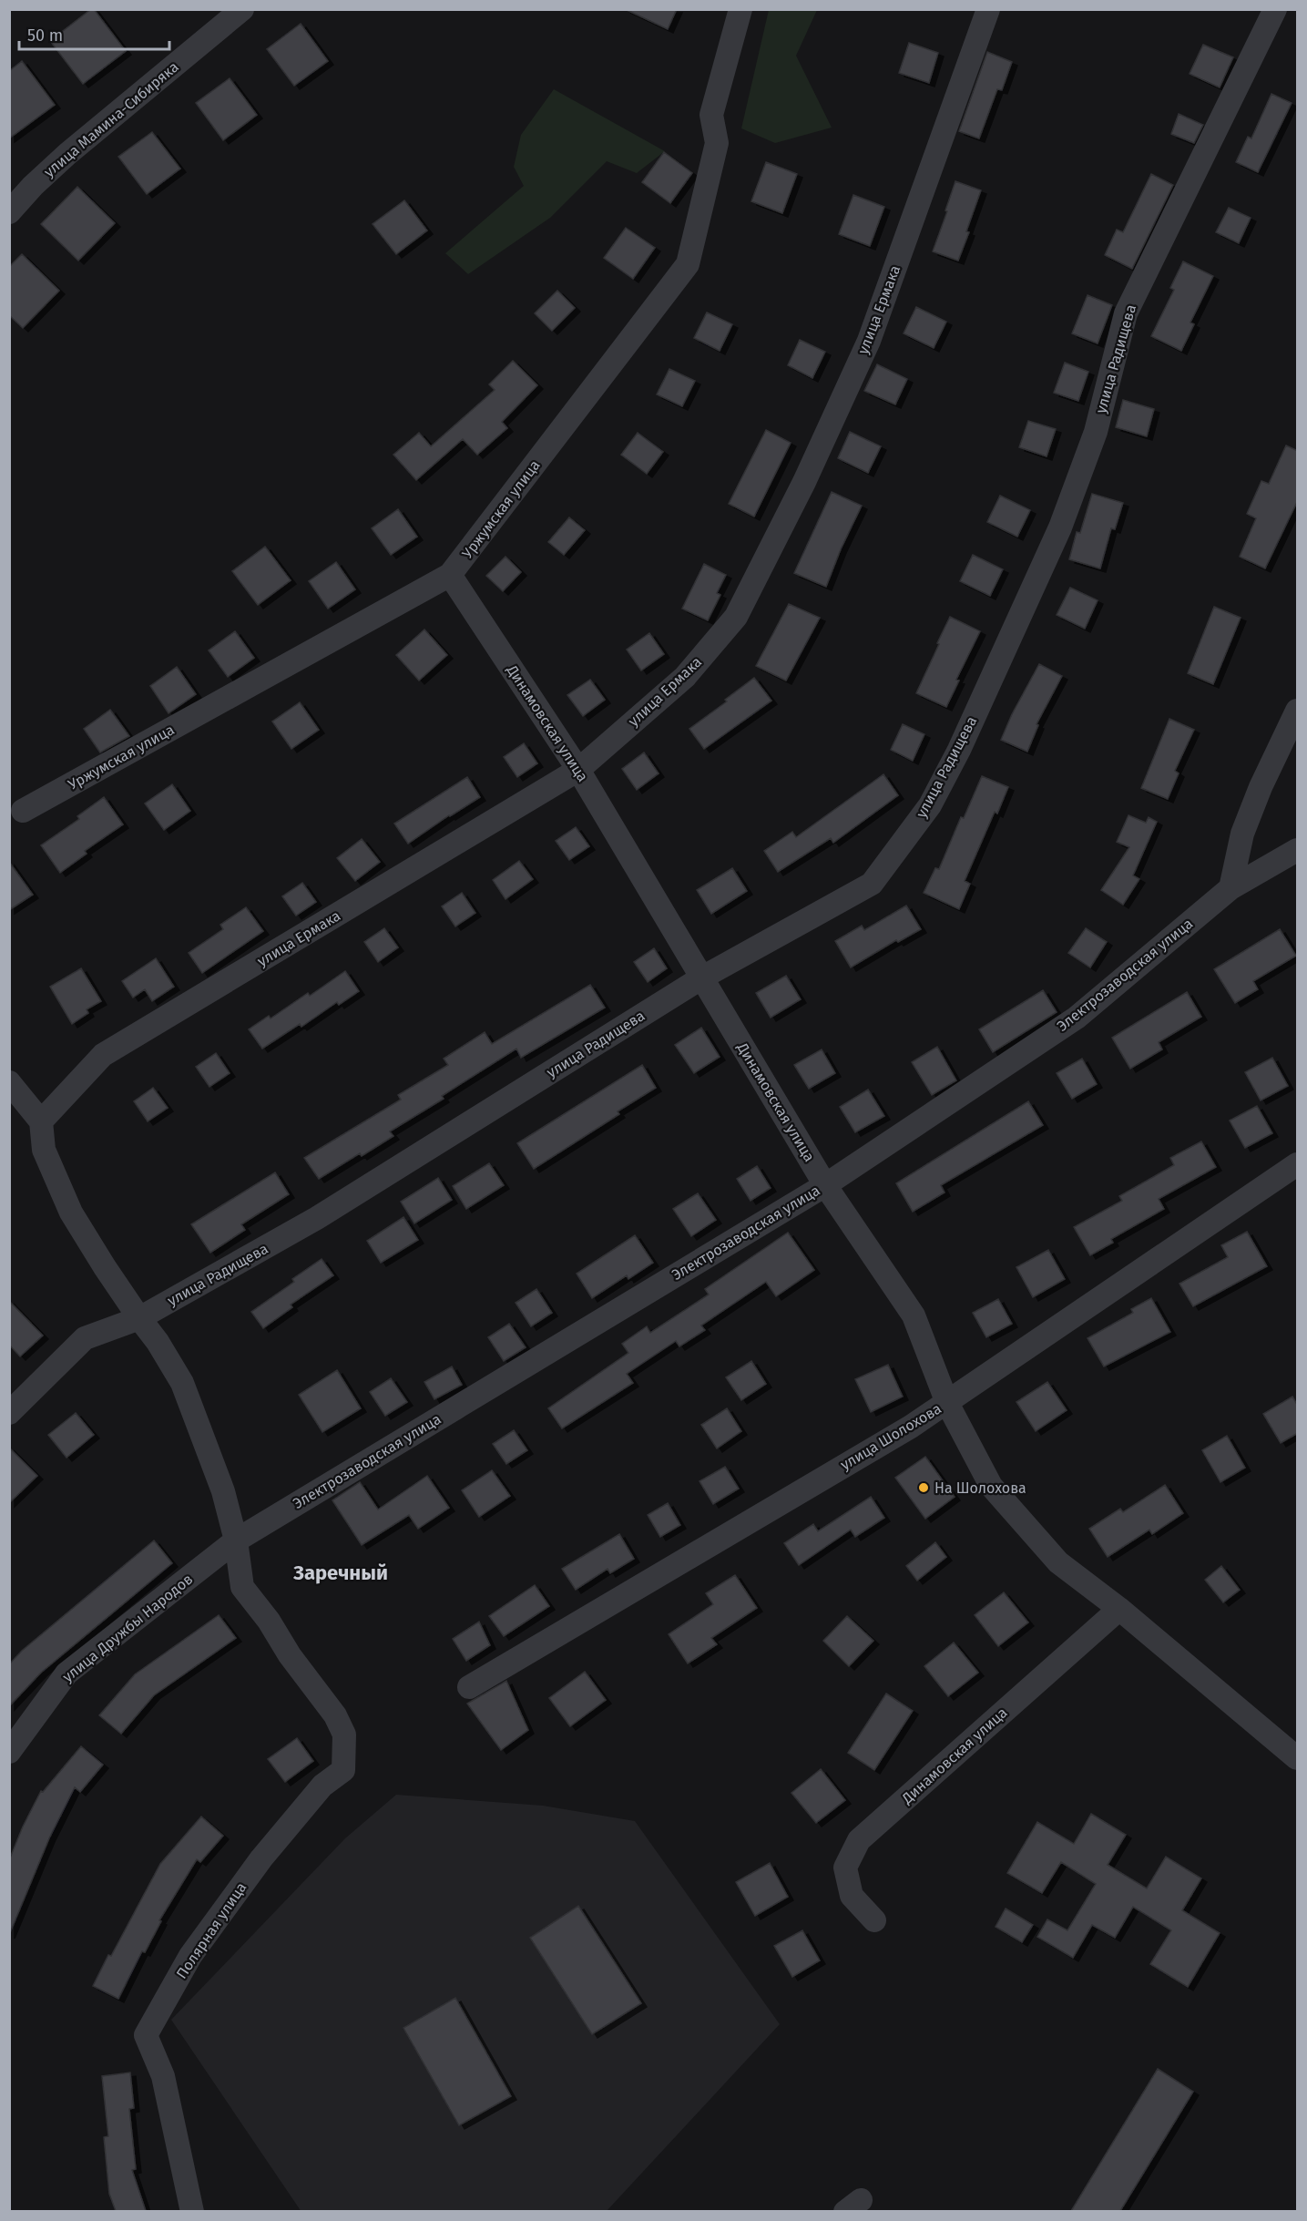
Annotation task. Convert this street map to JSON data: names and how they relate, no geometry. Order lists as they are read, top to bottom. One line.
{"streets":{"street":["улица Мамина-Сибиряка","улица Ермака","улица Радищева","Уржумская улица","Динамовская улица","Электрозаводская улица","улица Шолохова","улица Дружбы Народов","Полярная улица"]},"crossings":[["улица Ермака","Динамовская улица"],["улица Радищева","Динамовская улица"],["Уржумская улица","Динамовская улица"],["Динамовская улица","Электрозаводская улица"],["Динамовская улица","улица Шолохова"],["Электрозаводская улица","улица Дружбы Народов"],["Электрозаводская улица","Полярная улица"],["улица Дружбы Народов","Полярная улица"]],"districts":["Заречный"],"places":["На Шолохова"],"scale_bar":"50 m"}
